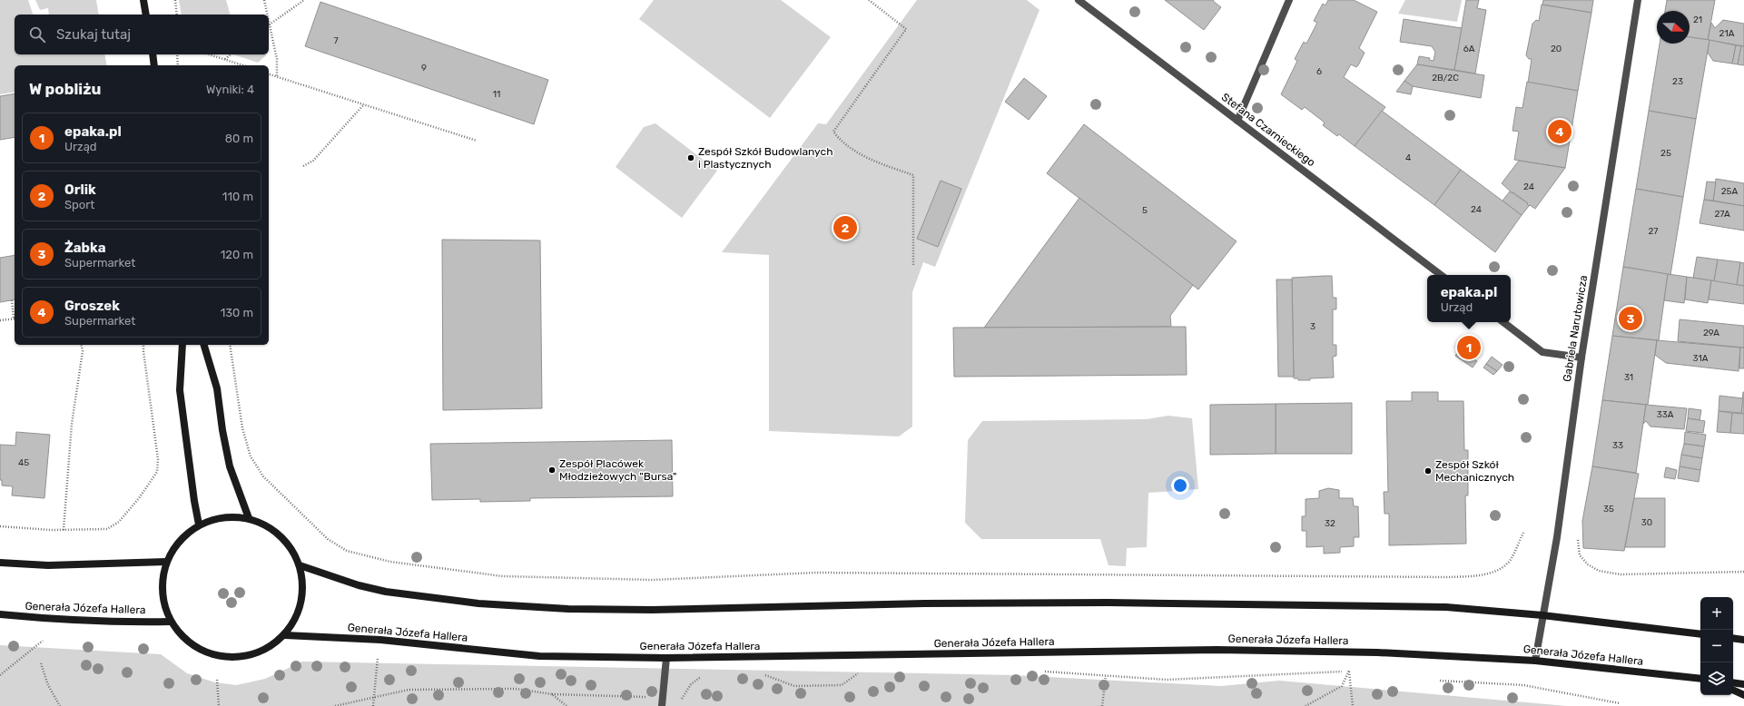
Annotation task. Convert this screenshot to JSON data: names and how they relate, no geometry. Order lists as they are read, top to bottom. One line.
{"streets":{"main road":["Generała Józefa Hallera"],"street":["Stefana Czarnieckiego","Gabriela Narutowicza"]},"crossings":[["Gabriela Narutowicza","Generała Józefa Hallera"]],"places":["Zespół Szkół Budowlanych i Plastycznych","Zespół Placówek Młodzieżowych \"Bursa\"","Zespół Szkół Mechanicznych"],"house_numbers":["21","21A","7","6A","20","9","6","2B/2C","23","11","25","4","24","25A","24","5","27A","27","3","29A","31A","31","33A","33","45","35","30","32"],"north":"right","page":{"search":"Szukaj tutaj","heading":["W pobliżu","Wyniki: 4"],"list":[{"mark":"1","name":"epaka.pl","note":"Urząd","value":"80 m"},{"mark":"2","name":"Orlik","note":"Sport","value":"110 m"},{"mark":"3","name":"Żabka","note":"Supermarket","value":"120 m"},{"mark":"4","name":"Groszek","note":"Supermarket","value":"130 m"}],"pins":["4","2","3","1"],"popup":["epaka.pl","Urząd"],"map_buttons":["+","−"]}}
